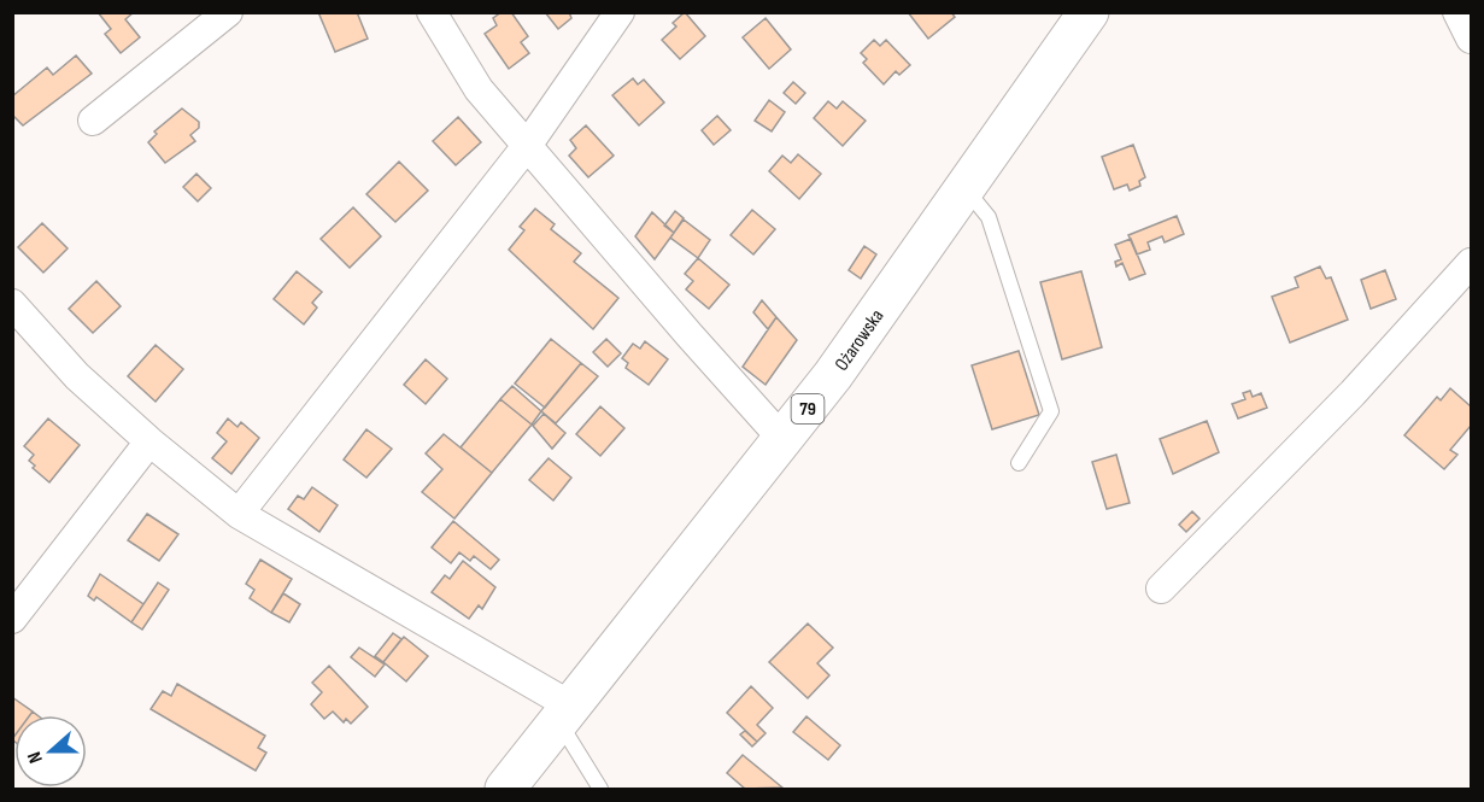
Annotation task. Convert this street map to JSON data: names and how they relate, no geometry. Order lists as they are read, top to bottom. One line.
{"streets":{"main road":["Ożarowska","79"]},"north":"left"}
